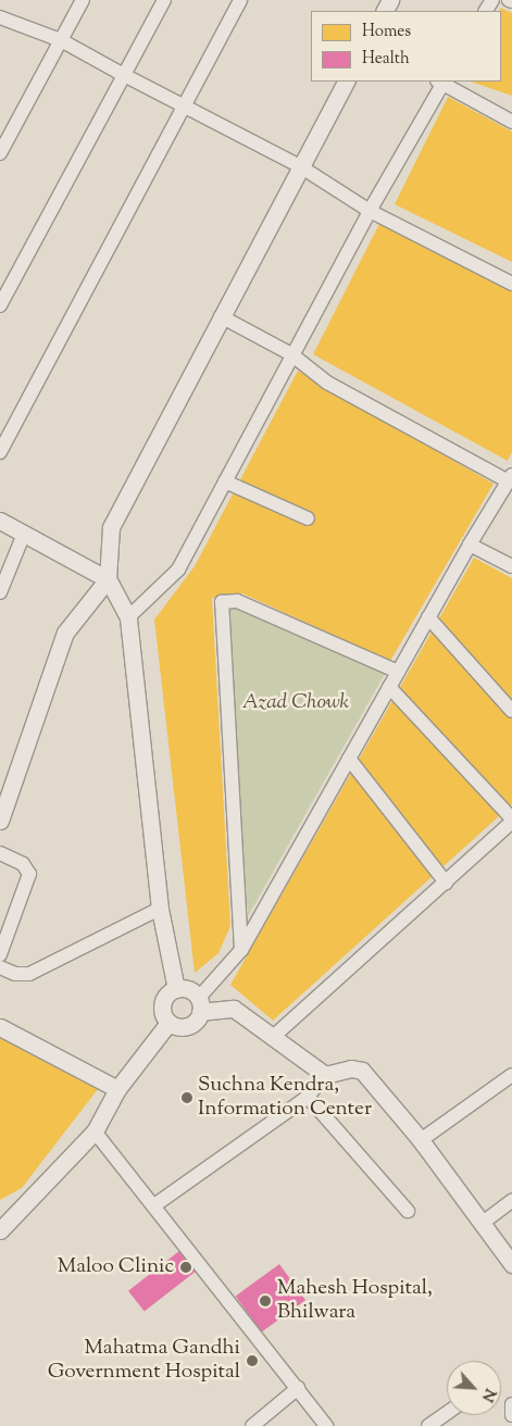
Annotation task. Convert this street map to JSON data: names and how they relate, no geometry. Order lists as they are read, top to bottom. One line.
{"parks":["Azad Chowk"],"places":["Suchna Kendra, Information Center","Maloo Clinic","Mahesh Hospital, Bhilwara","Mahatma Gandhi Government Hospital"],"legend":["Homes","Health"],"north":"bottom right"}
